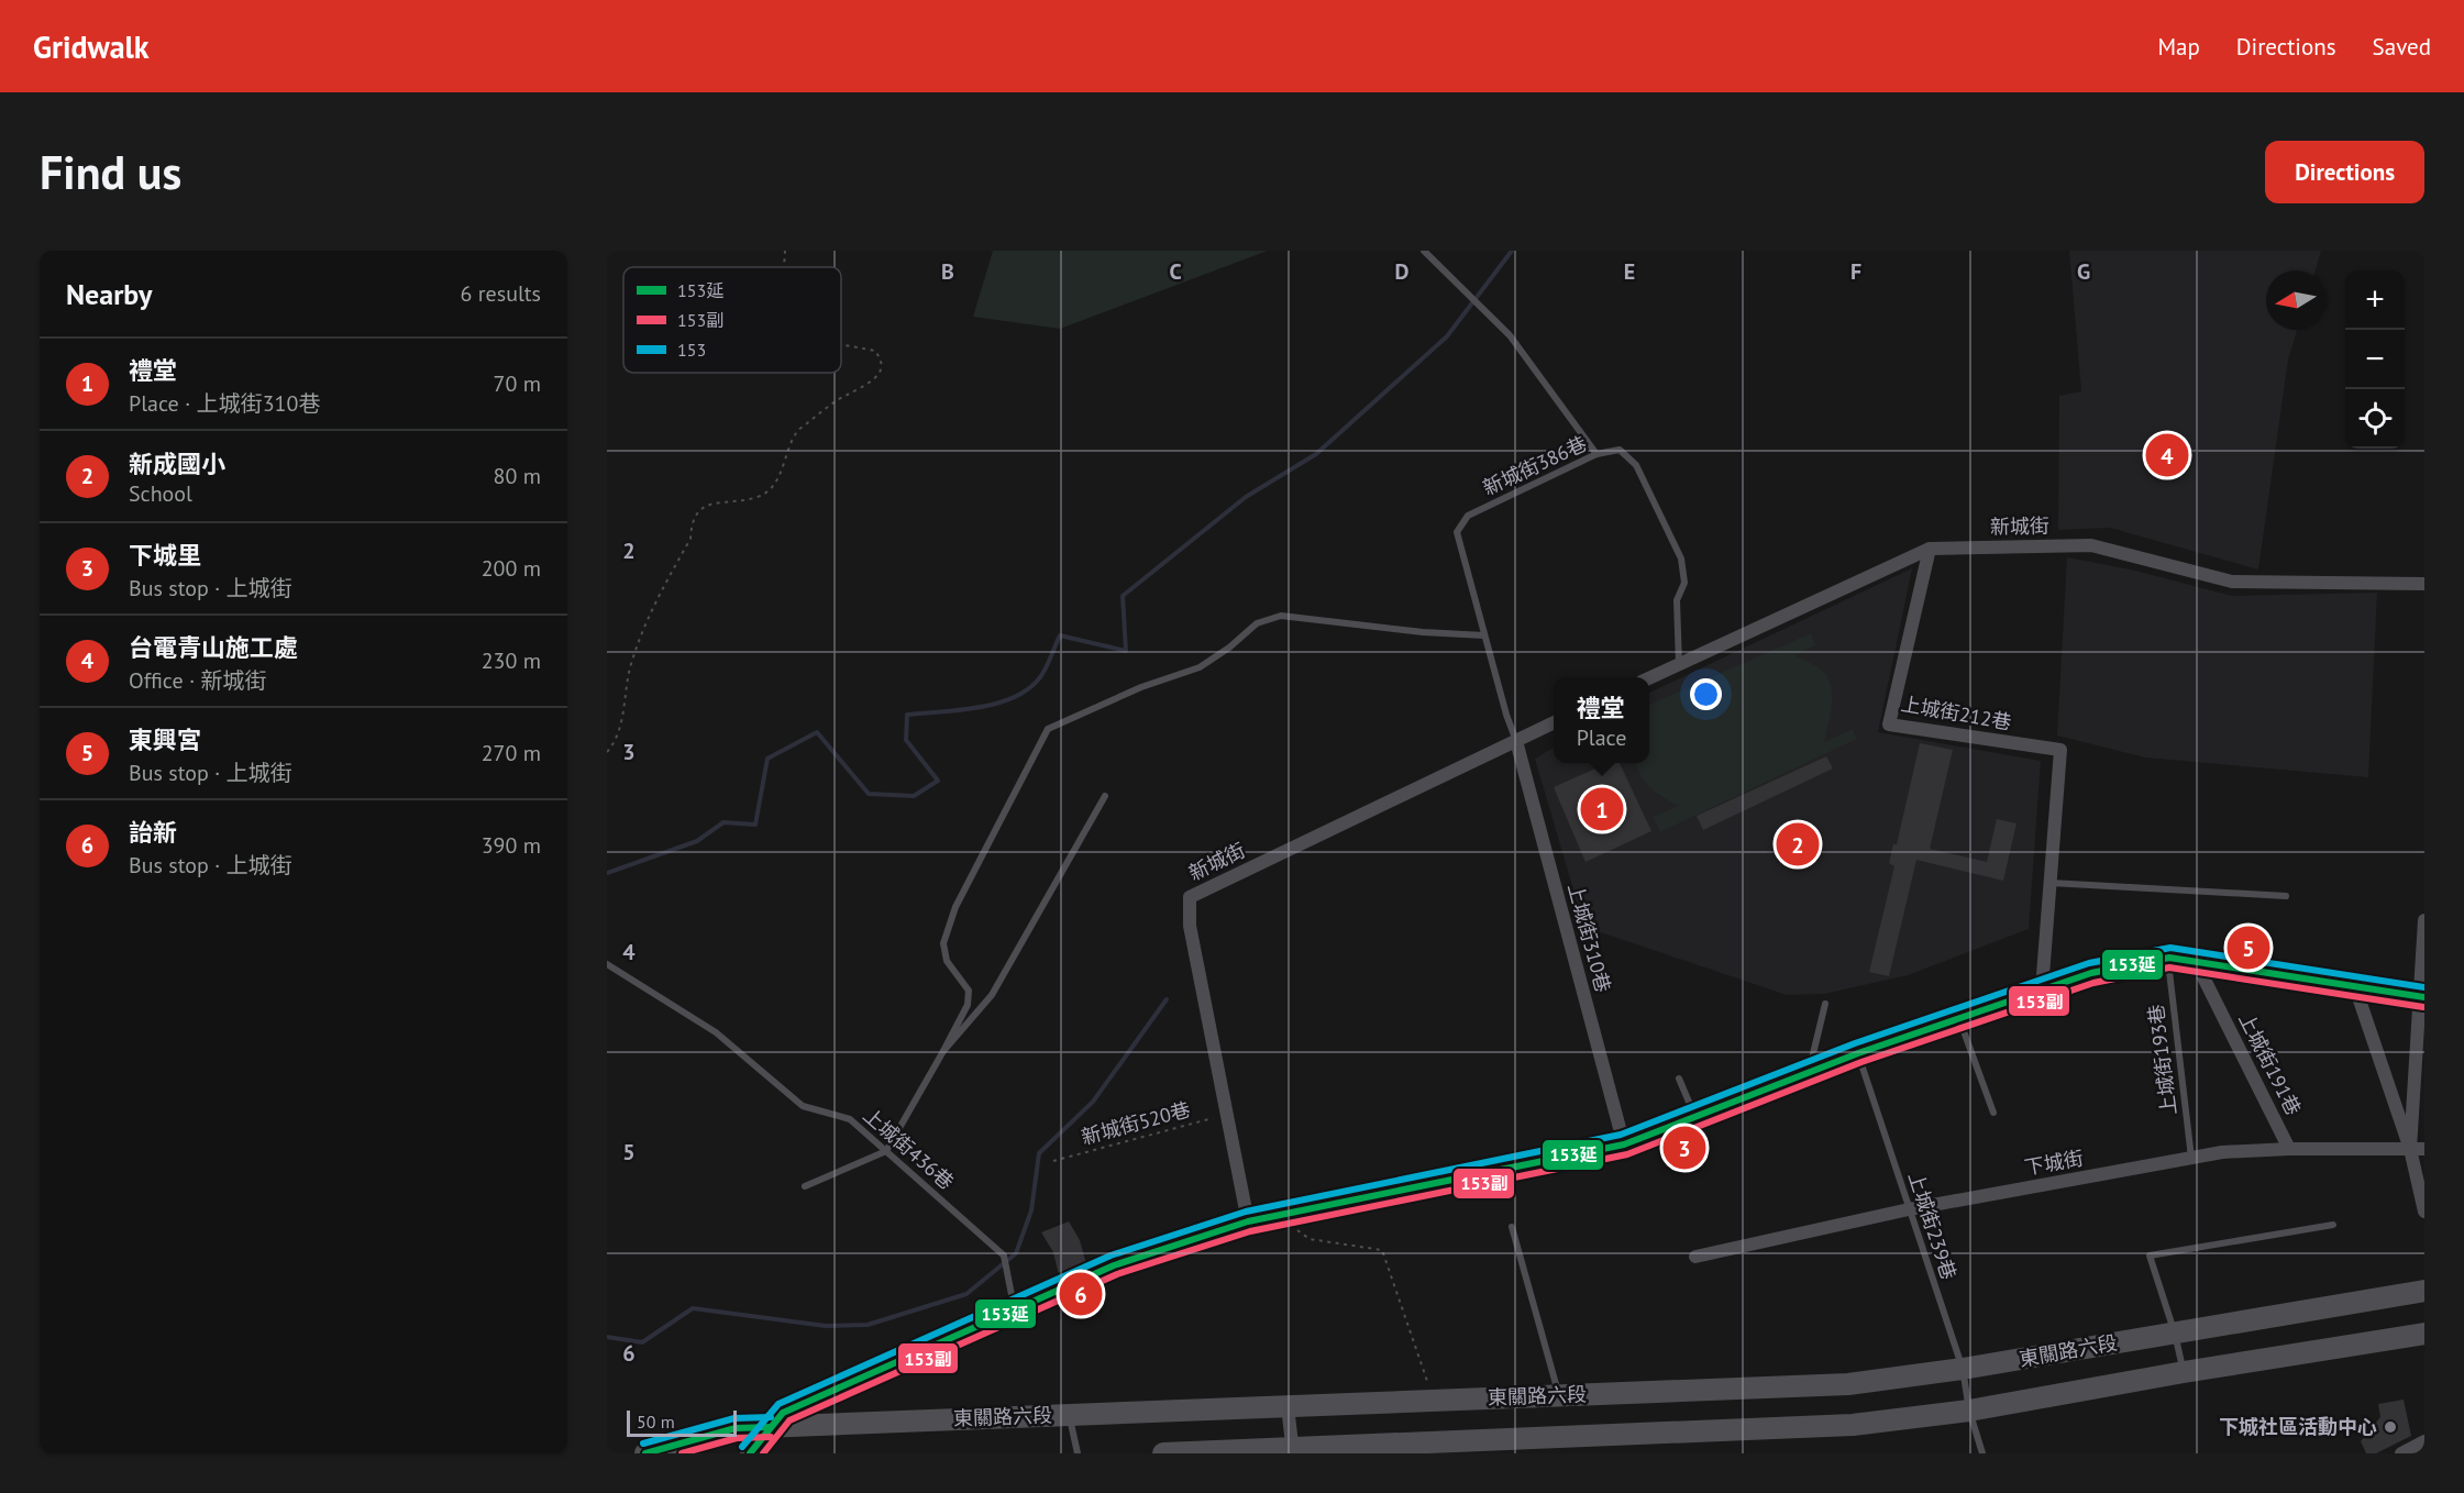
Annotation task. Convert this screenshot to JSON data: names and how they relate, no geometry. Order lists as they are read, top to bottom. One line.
{"streets":{"main road":["東關路六段"],"street":["新城街","上城街212巷","上城街310巷","上城街191巷","下城街"],"lane":["新城街386巷","上城街193巷","上城街436巷","上城街239巷"],"path":["新城街520巷"]},"crossings":[["新城街386巷","新城街"],["新城街386巷","上城街310巷"],["新城街","上城街212巷"],["新城街","上城街310巷"],["新城街","新城街520巷"],["上城街193巷","下城街"],["上城街191巷","下城街"],["下城街","上城街239巷"],["上城街239巷","東關路六段"]],"places":["下城社區活動中心"],"lines":["transit line 153","transit line 153延","transit line 153副"],"legend":["153延","153副","153"],"scale_bar":"50 m","north":"left","page":{"header":"Gridwalk","nav":["Map","Directions","Saved"],"buttons":"Directions","title":"Find us","heading":["Nearby","6 results"],"map_buttons":["+","−"],"list":[{"mark":"1","name":"禮堂","note":"Place · 上城街310巷","value":"70 m"},{"mark":"2","name":"新成國小","note":"School","value":"80 m"},{"mark":"3","name":"下城里","note":"Bus stop · 上城街","value":"200 m"},{"mark":"4","name":"台電青山施工處","note":"Office · 新城街","value":"230 m"},{"mark":"5","name":"東興宮","note":"Bus stop · 上城街","value":"270 m"},{"mark":"6","name":"詒新","note":"Bus stop · 上城街","value":"390 m"}],"pins":["4","1","2","5","3","6"],"popup":["禮堂","Place"],"scale":"50 m"},"grid":{"columns":["B","C","D","E","F","G"],"rows":["2","3","4","5","6"]}}
